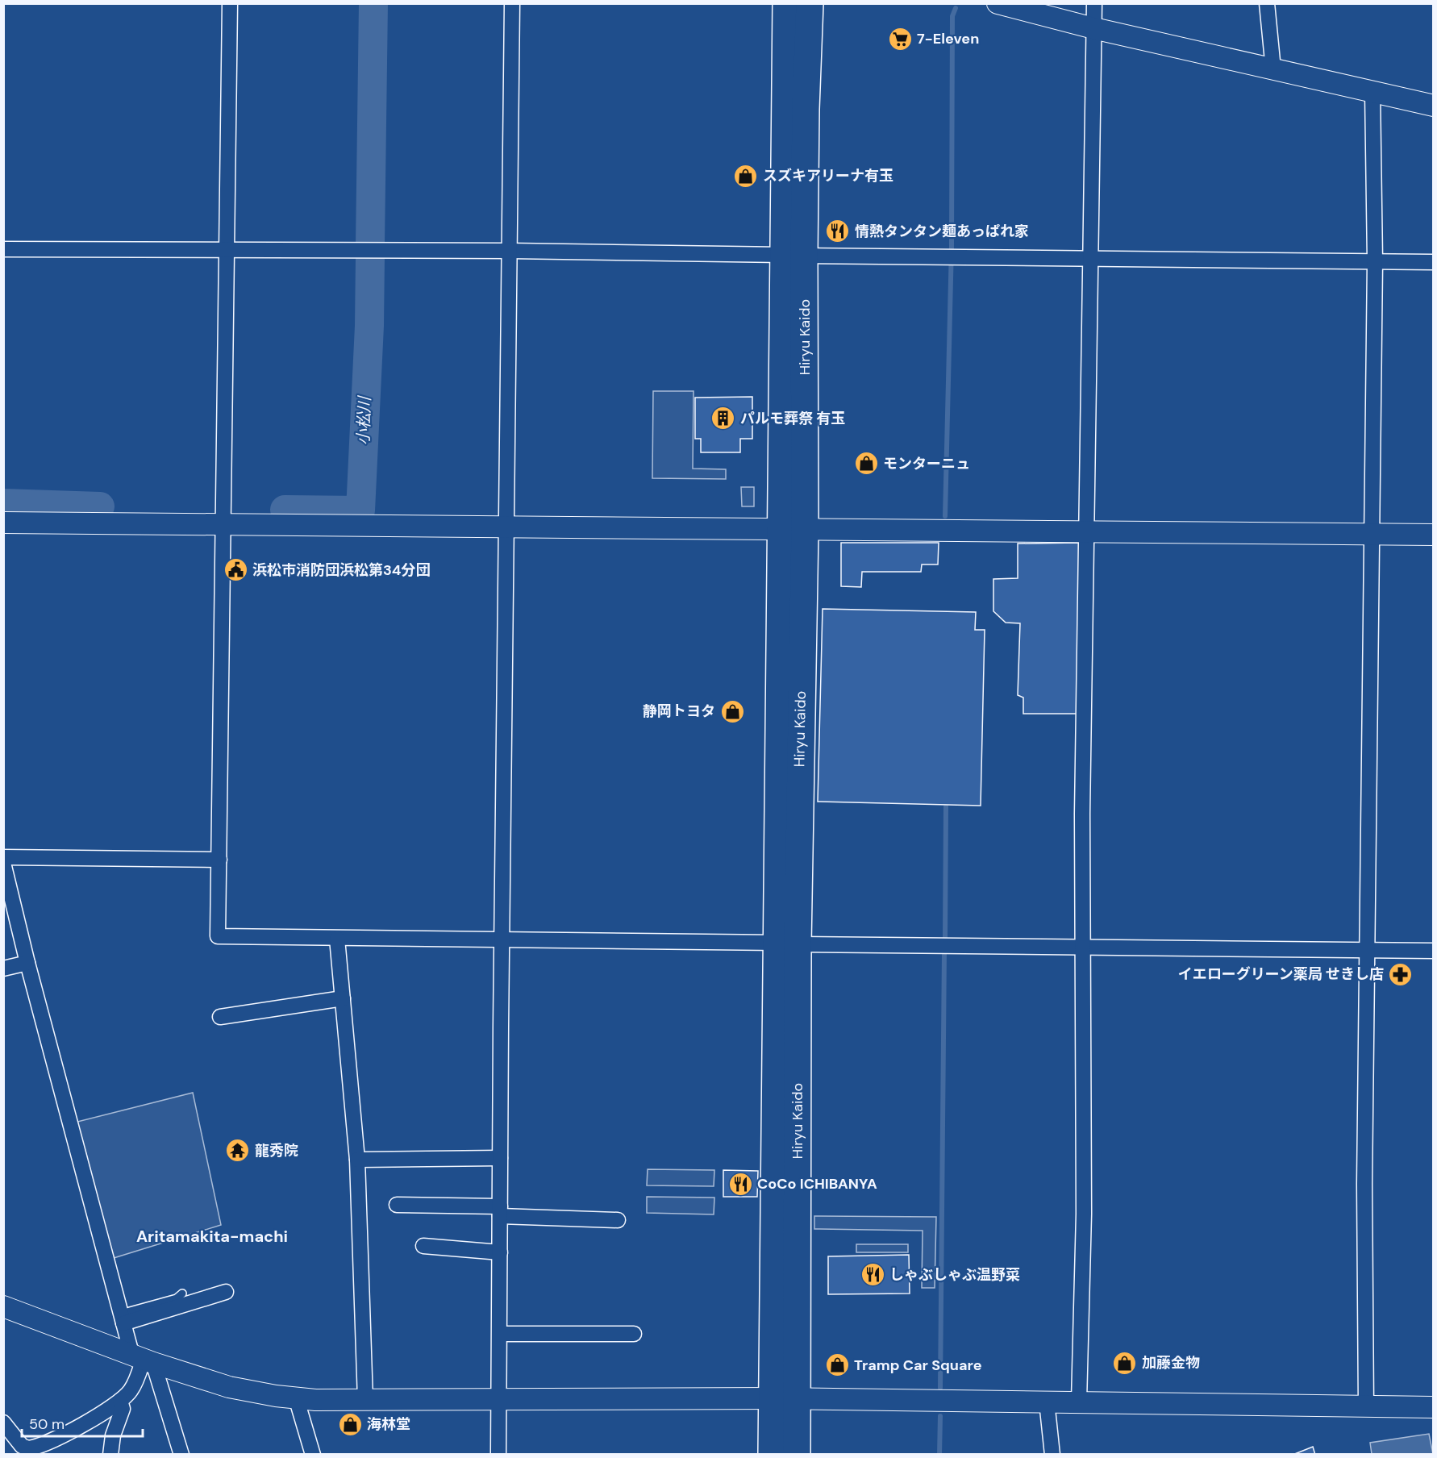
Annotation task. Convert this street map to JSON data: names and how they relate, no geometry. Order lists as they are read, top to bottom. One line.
{"streets":{"highway":["Hiryu Kaido"]},"districts":["Aritamakita-machi"],"water":["小松川"],"places":{"supermarket":["7-Eleven"],"shop":["スズキアリーナ有玉","モンターニュ","静岡トヨタ","加藤金物","Tramp Car Square","海林堂"],"restaurant":["情熱タンタン麺あっぱれ家","CoCo ICHIBANYA","しゃぶしゃぶ温野菜"],"building":["パルモ葬祭 有玉"],"public building":["浜松市消防団浜松第34分団"],"pharmacy":["イエローグリーン薬局 せきし店"],"temple":["龍秀院"]},"scale_bar":"50 m"}
